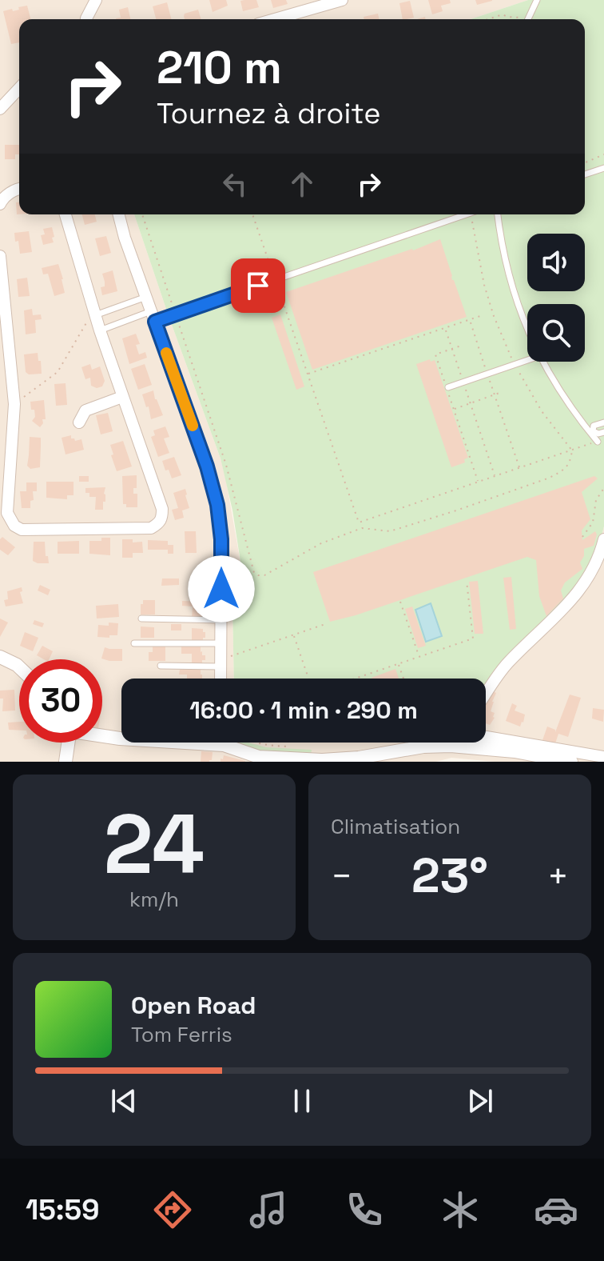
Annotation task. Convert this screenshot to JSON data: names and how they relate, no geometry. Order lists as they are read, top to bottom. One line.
{"page":{"turn":["210 m","Tournez à droite"],"limit":"30","trip":"16:00 · 1 min · 290 m","tile":[["24","km/h"],"Climatisation"],"heat":["−","23°","+"],"song":["Open Road","Tom Ferris"],"tabs":"15:59"}}
